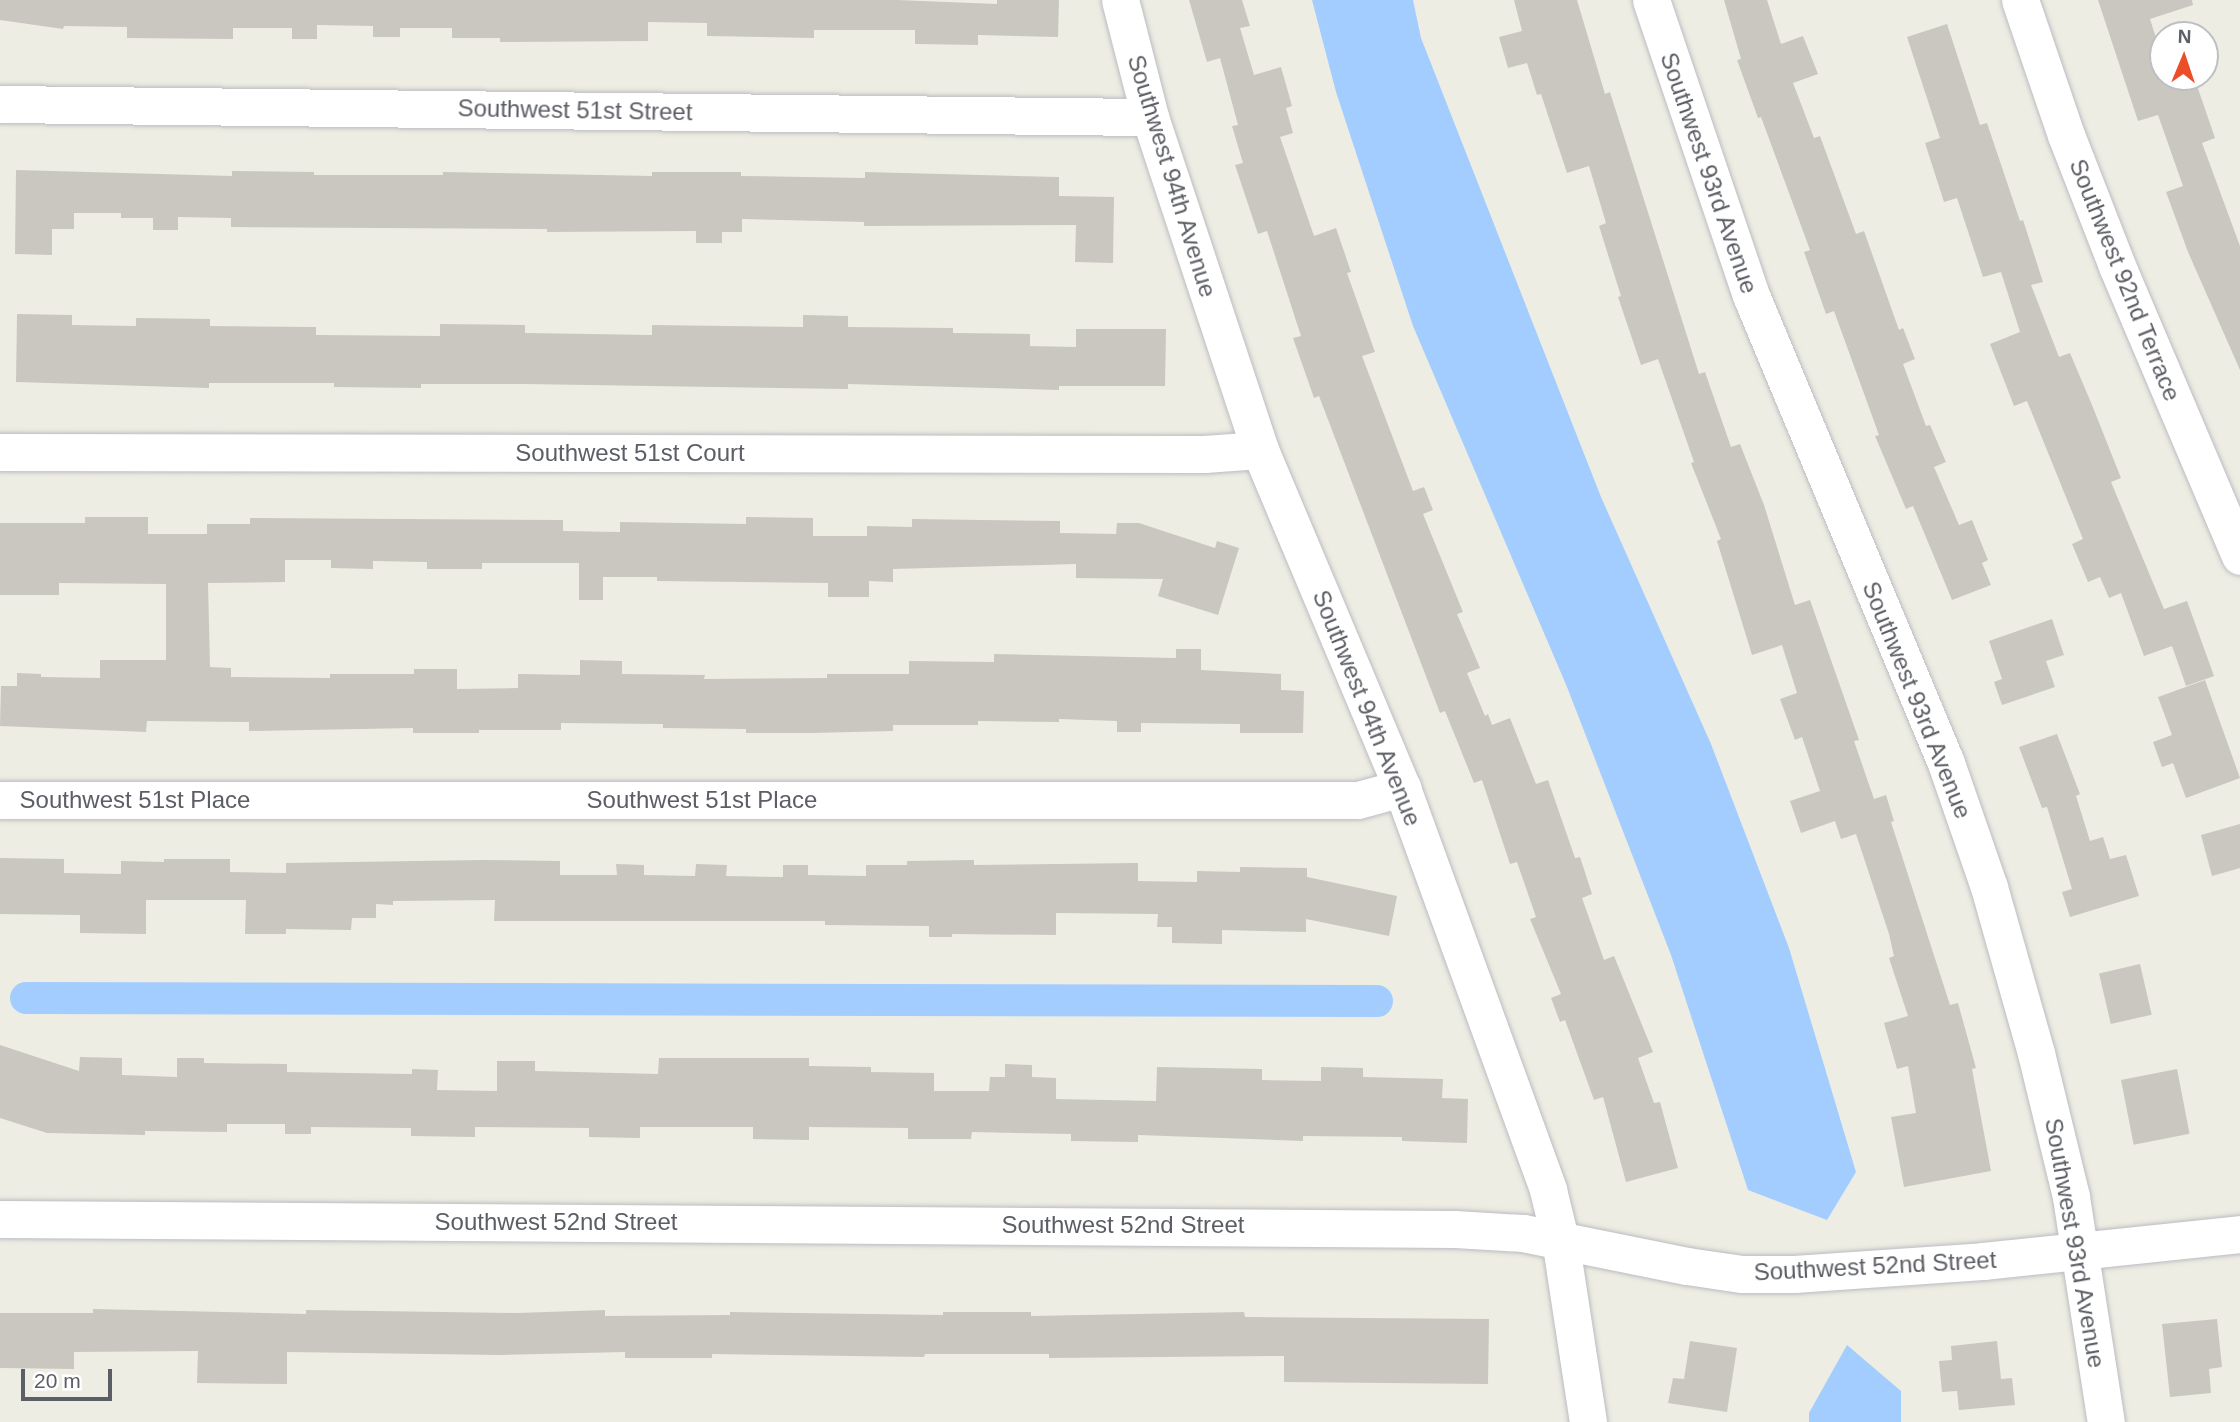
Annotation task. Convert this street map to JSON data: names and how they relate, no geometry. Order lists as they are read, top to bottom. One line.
{"streets":{"street":["Southwest 51st Street","Southwest 93rd Avenue","Southwest 94th Avenue","Southwest 92nd Terrace","Southwest 51st Court","Southwest 51st Place","Southwest 52nd Street"]},"crossings":[["Southwest 51st Street","Southwest 94th Avenue"],["Southwest 93rd Avenue","Southwest 52nd Street"],["Southwest 94th Avenue","Southwest 51st Court"],["Southwest 94th Avenue","Southwest 51st Place"],["Southwest 94th Avenue","Southwest 52nd Street"]],"scale_bar":"20 m","north":"top"}
